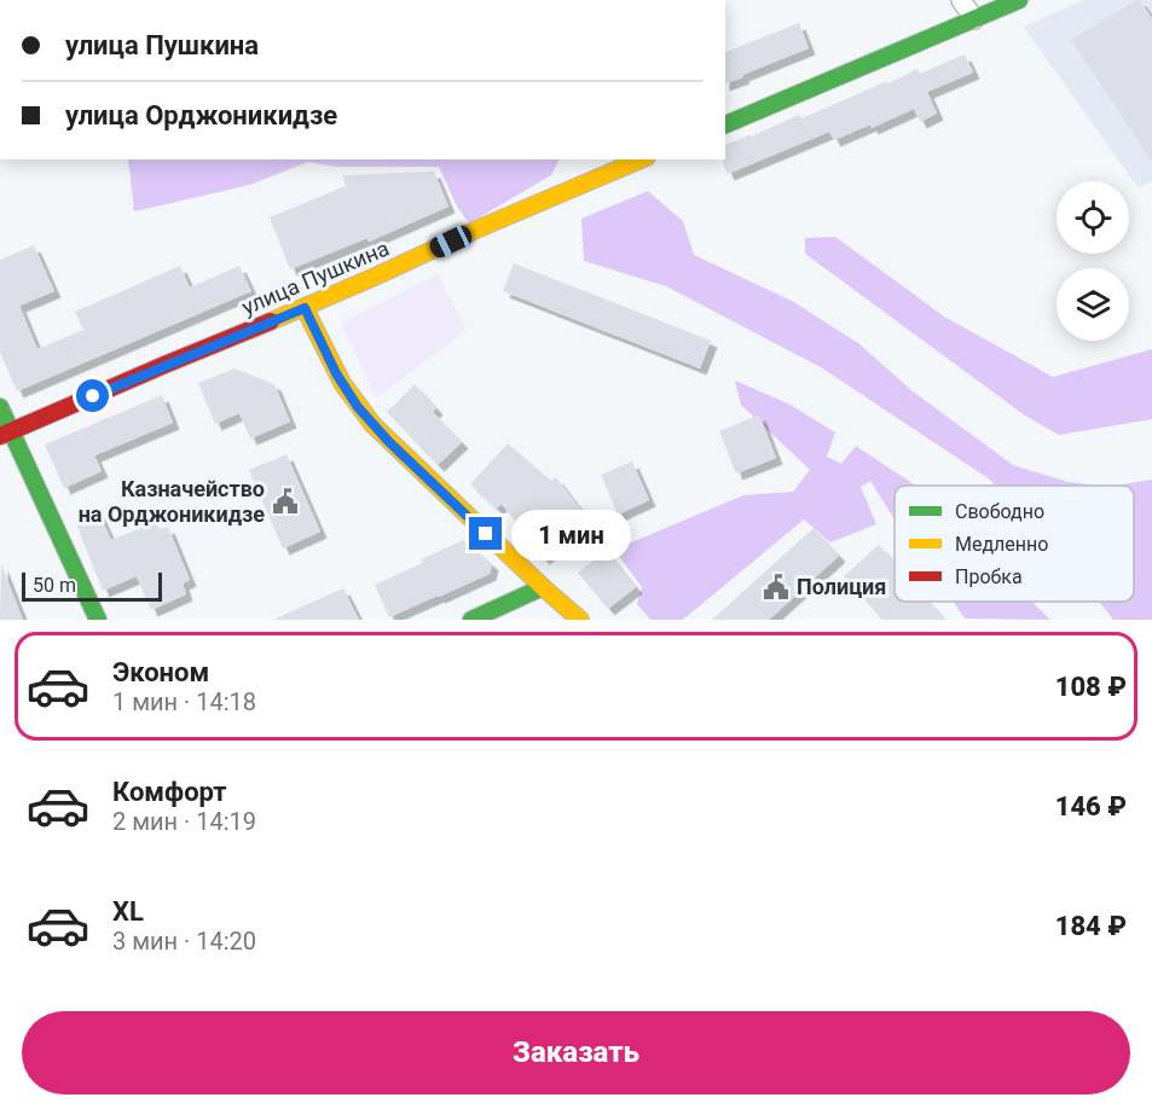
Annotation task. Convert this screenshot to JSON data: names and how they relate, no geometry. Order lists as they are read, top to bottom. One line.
{"streets":{"street":["улица Пушкина"]},"places":{"public building":["Казначейство на Орджоникидзе","Полиция"]},"legend":["Свободно","Медленно","Пробка"],"scale_bar":"50 m","page":{"banner":["улица Пушкина","улица Орджоникидзе"],"bubble":"1 мин","scale":"50 m","list":[{"name":"Эконом","note":"1 мин · 14:18","value":"108 ₽"},{"name":"Комфорт","note":"2 мин · 14:19","value":"146 ₽"},{"name":"XL","note":"3 мин · 14:20","value":"184 ₽"}],"buttons":"Заказать"}}
